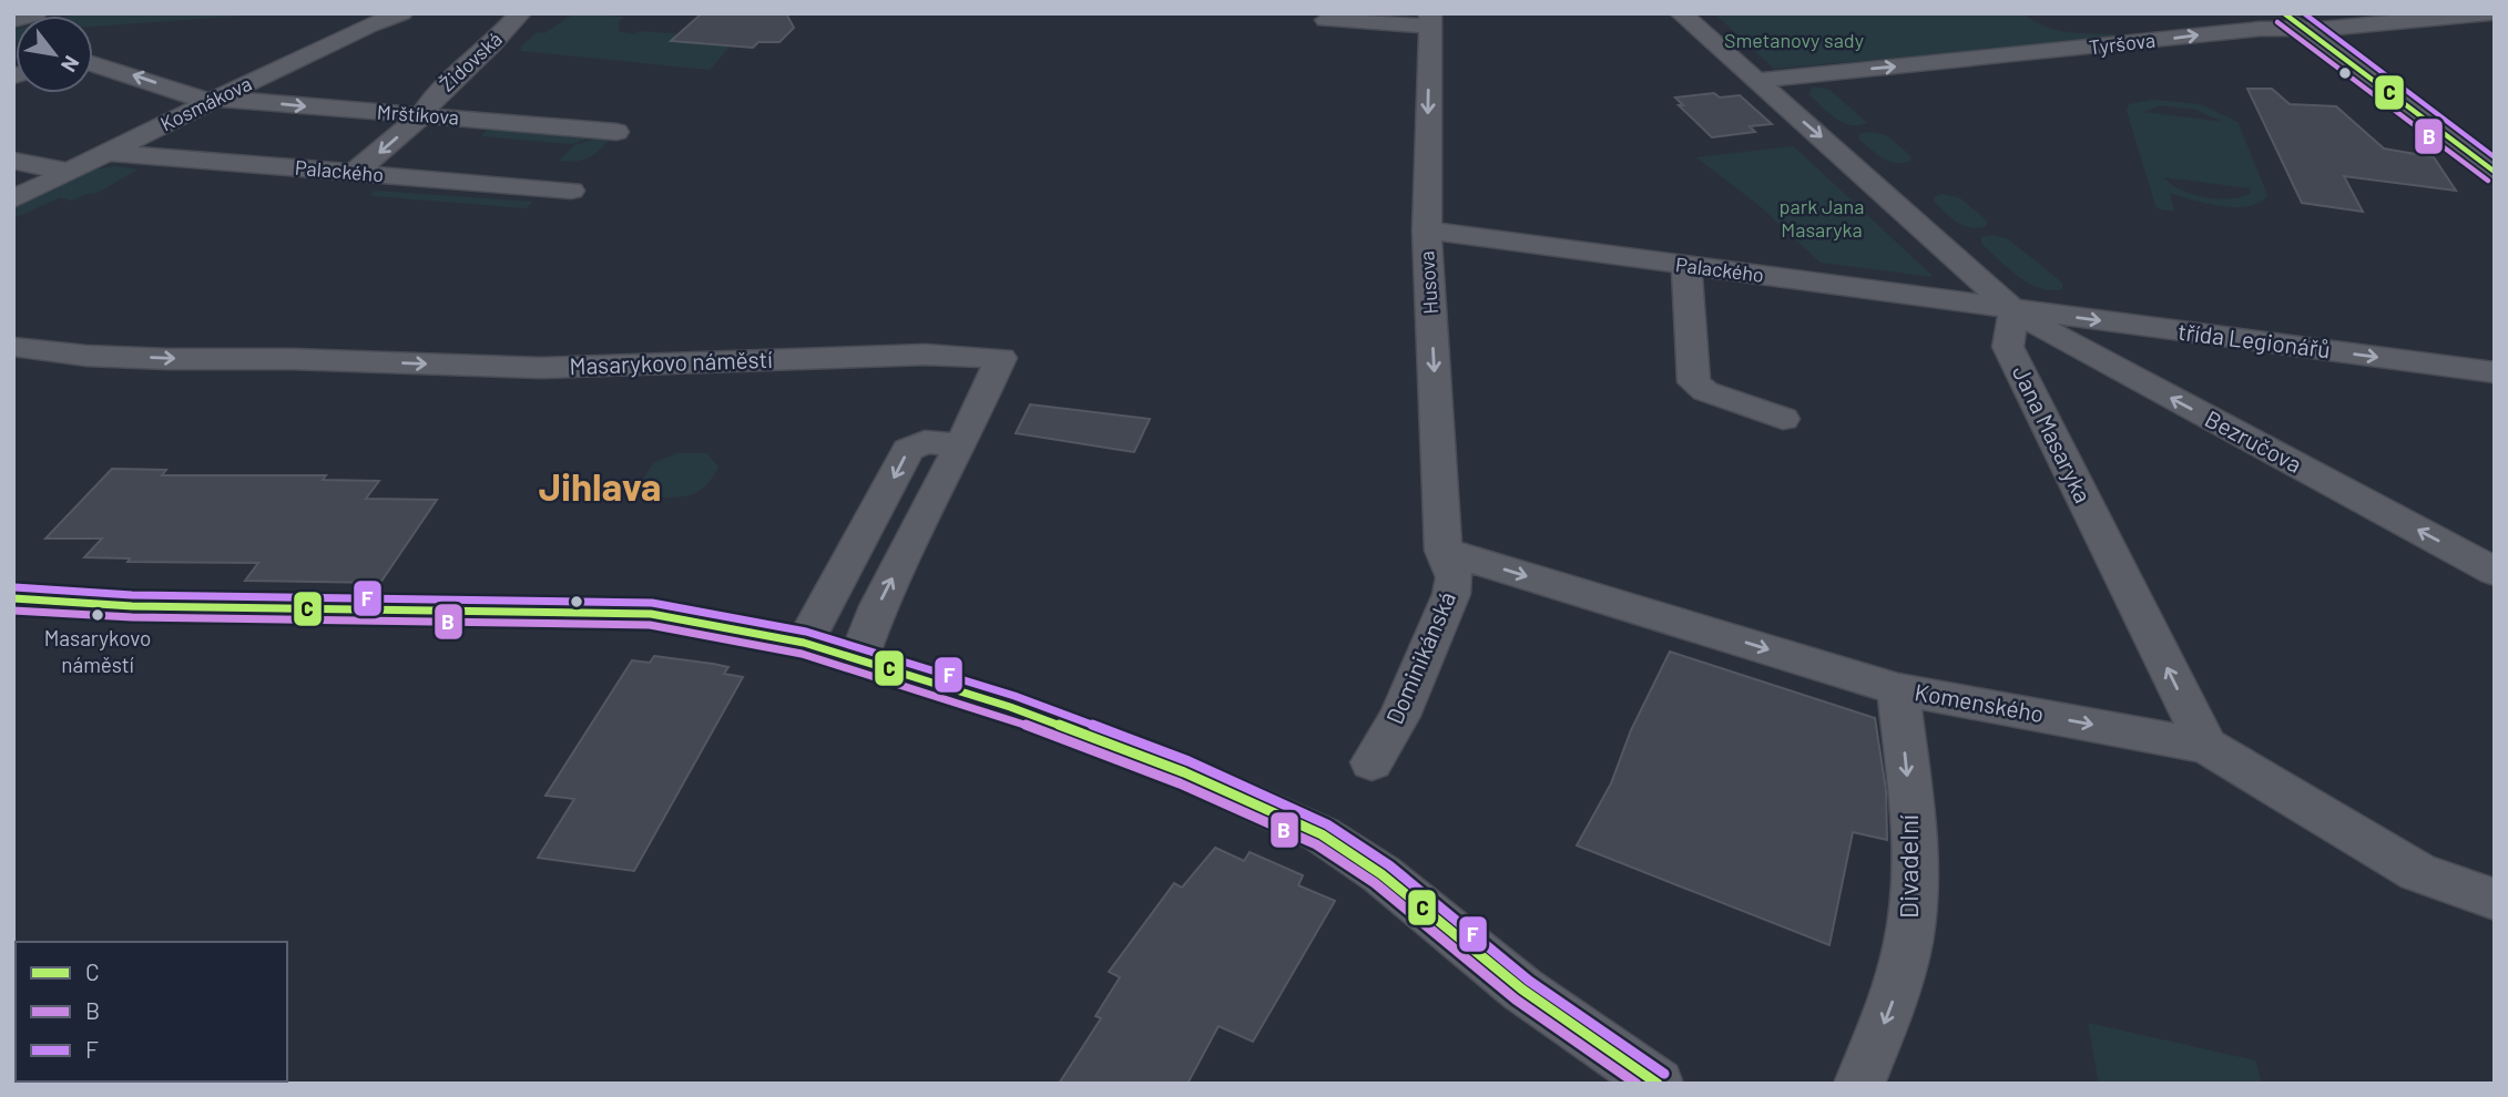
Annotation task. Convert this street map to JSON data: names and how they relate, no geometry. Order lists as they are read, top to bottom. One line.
{"streets":{"street":["Tyršova","Židovská","Kosmákova","Mrštíkova","Palackého","Husova","třída Legionářů","Masarykovo náměstí","Jana Masaryka","Bezručova","Dominikánská","Komenského","Divadelní"]},"crossings":[["Židovská","Mrštíkova"],["Židovská","Palackého"],["Kosmákova","Mrštíkova"],["Kosmákova","Palackého"],["Palackého","Husova"],["Palackého","třída Legionářů"],["Palackého","Jana Masaryka"],["Palackého","Bezručova"],["Husova","Dominikánská"],["Husova","Komenského"],["třída Legionářů","Jana Masaryka"],["třída Legionářů","Bezručova"],["Jana Masaryka","Bezručova"],["Jana Masaryka","Komenského"],["Dominikánská","Komenského"],["Komenského","Divadelní"]],"one_way":["Tyršova","Židovská","Husova","třída Legionářů","Jana Masaryka","Bezručova","Komenského","Divadelní"],"districts":["Jihlava"],"parks":["Smetanovy sady","park Jana Masaryka"],"places":["Masarykovo náměstí"],"lines":["transit line C","transit line F","transit line B"],"legend":["C","B","F"],"north":"bottom right"}
